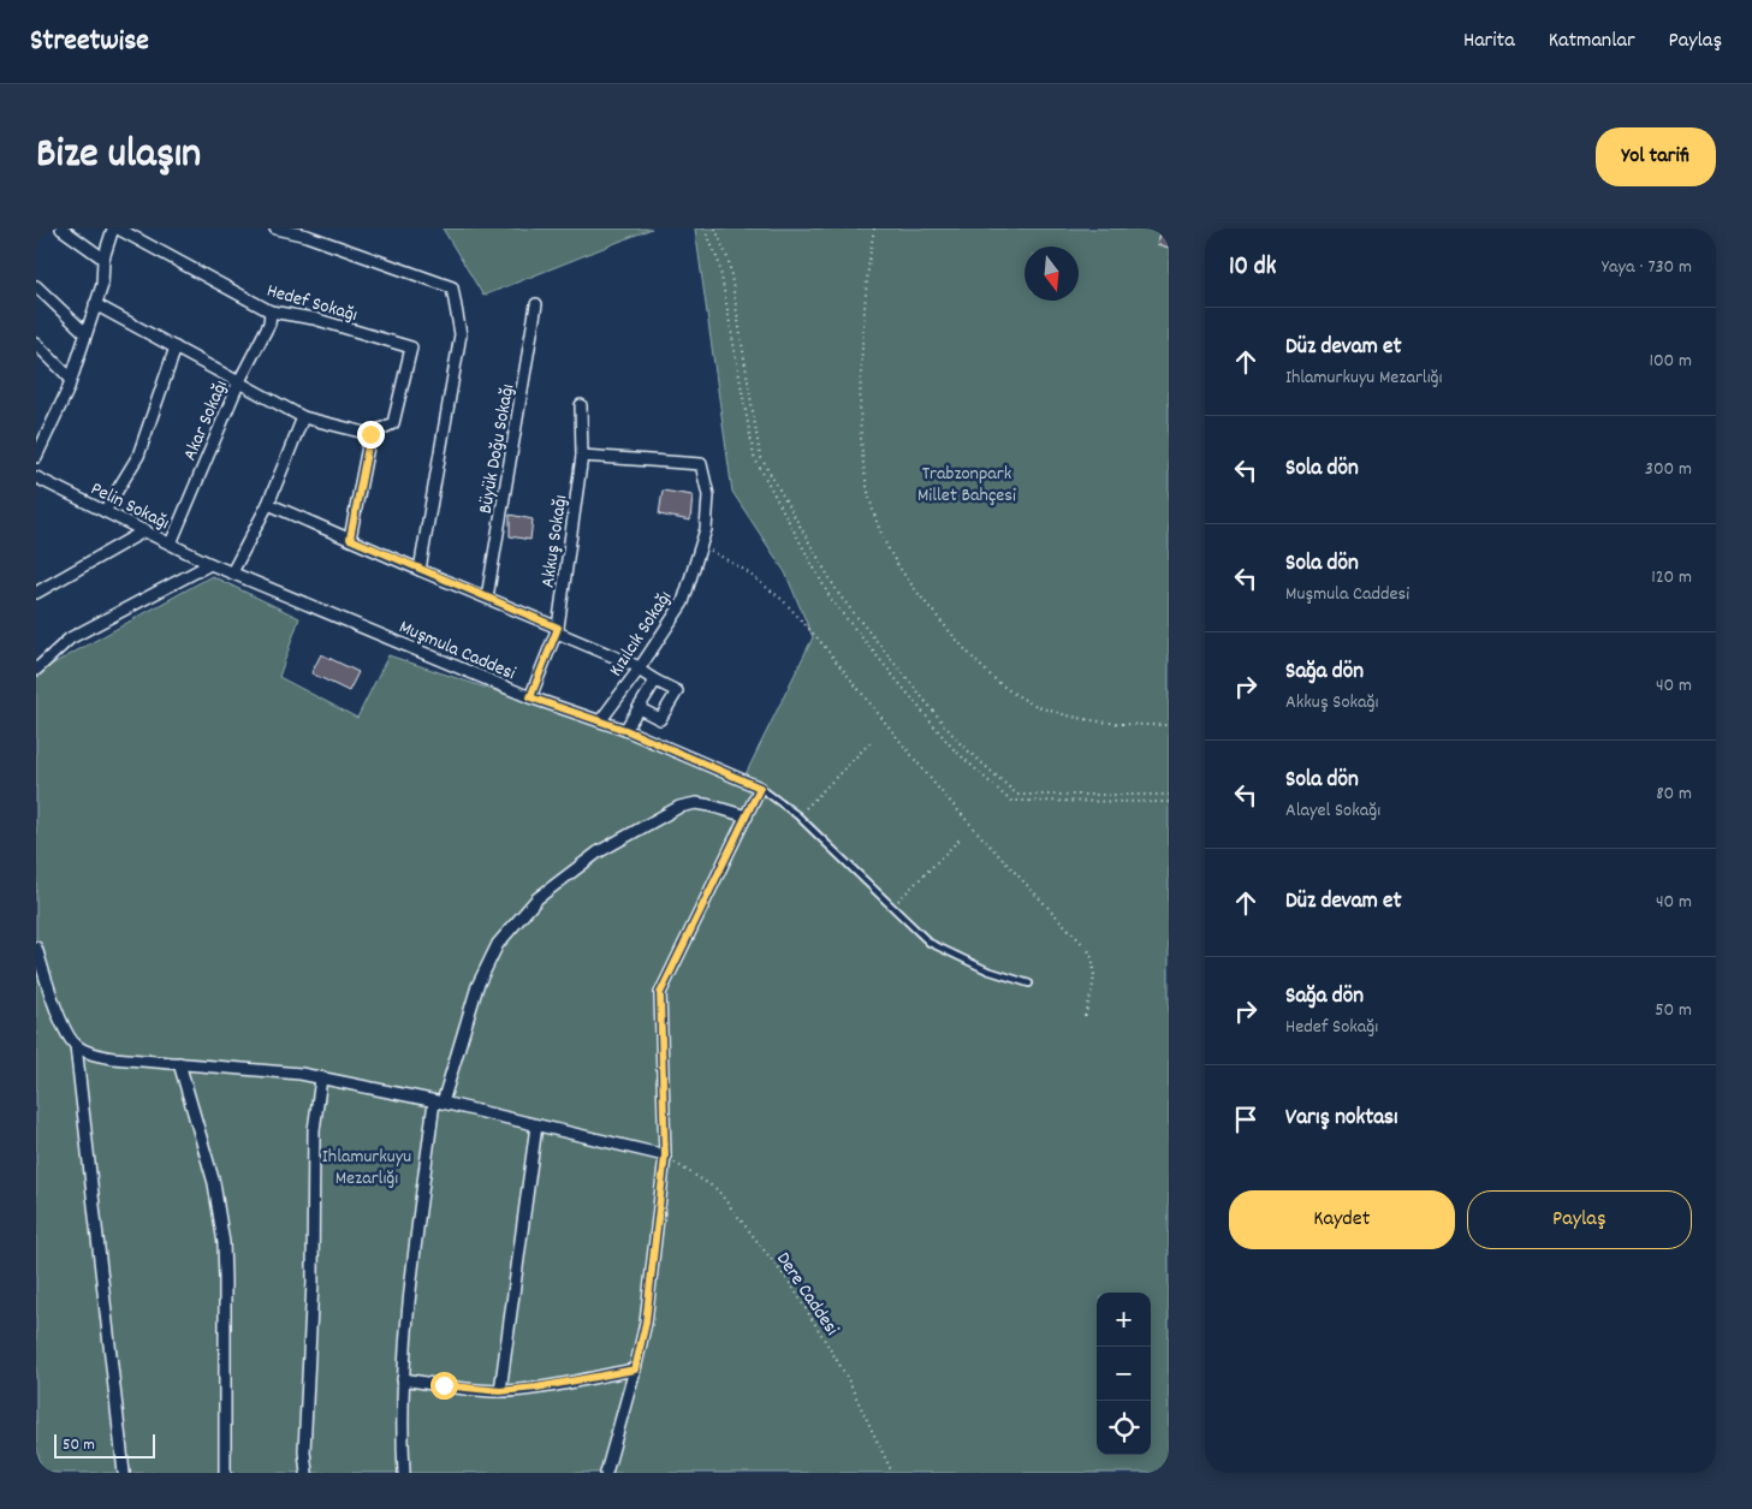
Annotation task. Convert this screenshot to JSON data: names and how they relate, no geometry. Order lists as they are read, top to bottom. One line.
{"streets":{"street":["Hedef Sokağı","Akar Sokağı","Büyük Doğu Sokağı","Pelin Sokağı","Akkuş Sokağı","Kızılcık Sokağı","Muşmula Caddesi"],"path":["Dere Caddesi"]},"crossings":[["Hedef Sokağı","Akar Sokağı"],["Akar Sokağı","Pelin Sokağı"],["Pelin Sokağı","Muşmula Caddesi"],["Akkuş Sokağı","Kızılcık Sokağı"],["Akkuş Sokağı","Muşmula Caddesi"],["Kızılcık Sokağı","Muşmula Caddesi"]],"parks":["Trabzonpark Millet Bahçesi","Ihlamurkuyu Mezarlığı"],"scale_bar":"50 m","north":"bottom","page":{"header":"Streetwise","nav":["Harita","Katmanlar","Paylaş"],"title":"Bize ulaşın","buttons":["Yol tarifi",["Kaydet","Paylaş"]],"heading":["10 dk","Yaya · 730 m"],"list":[["Düz devam et","Ihlamurkuyu Mezarlığı","100 m"],["Sola dön","300 m"],["Sola dön","Muşmula Caddesi","120 m"],["Sağa dön","Akkuş Sokağı","40 m"],["Sola dön","Alayel Sokağı","80 m"],["Düz devam et","40 m"],["Sağa dön","Hedef Sokağı","50 m"],"Varış noktası"],"map_buttons":["+","−"],"scale":"50 m"}}
